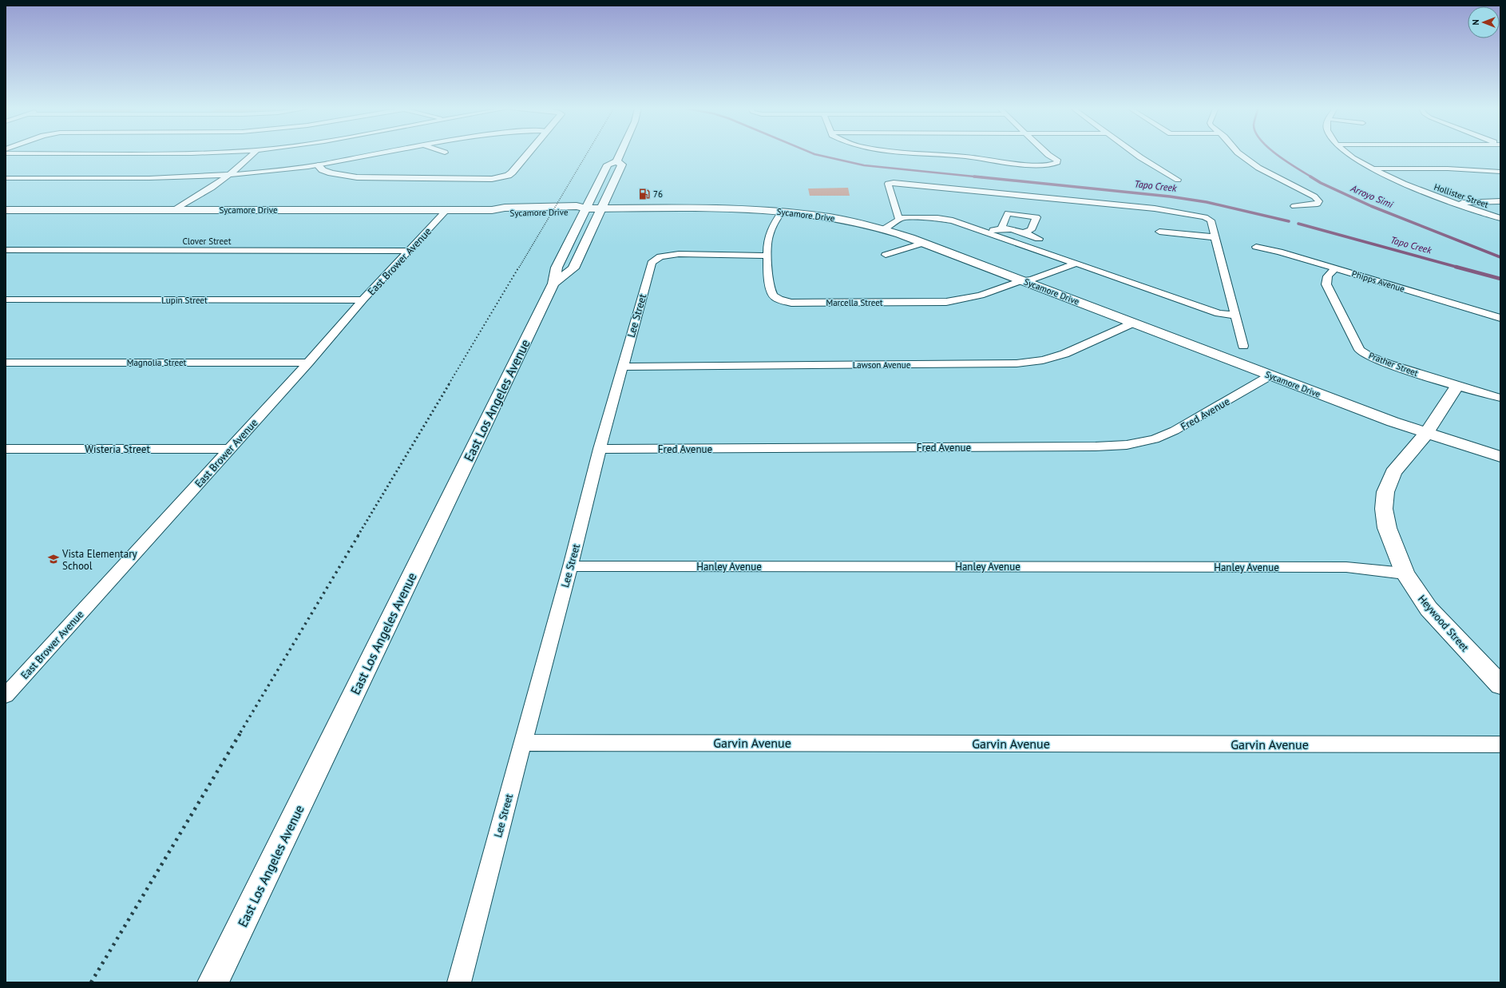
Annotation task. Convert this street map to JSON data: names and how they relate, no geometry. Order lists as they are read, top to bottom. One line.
{"streets":{"main road":["Sycamore Drive","East Los Angeles Avenue","Heywood Street"],"street":["Hollister Street","Clover Street","East Brower Avenue","Phipps Avenue","Lupin Street","Marcella Street","Lee Street","Magnolia Street","Prather Street","Lawson Avenue","Fred Avenue","Wisteria Street","Hanley Avenue","Garvin Avenue"]},"crossings":[["Sycamore Drive","East Brower Avenue"],["Sycamore Drive","Marcella Street"],["Sycamore Drive","Lawson Avenue"],["Sycamore Drive","East Los Angeles Avenue"],["Sycamore Drive","Fred Avenue"],["Sycamore Drive","Heywood Street"],["Clover Street","East Brower Avenue"],["East Brower Avenue","Lupin Street"],["East Brower Avenue","Magnolia Street"],["East Brower Avenue","Wisteria Street"],["Phipps Avenue","Prather Street"],["Marcella Street","Lee Street"],["Lee Street","Lawson Avenue"],["Lee Street","Fred Avenue"],["Lee Street","Hanley Avenue"],["Lee Street","Garvin Avenue"],["Prather Street","Heywood Street"],["Hanley Avenue","Heywood Street"]],"water":["Tapo Creek","Arroyo Simi"],"places":{"fuel station":["76"],"school or university":["Vista Elementary School"]},"north":"left"}
